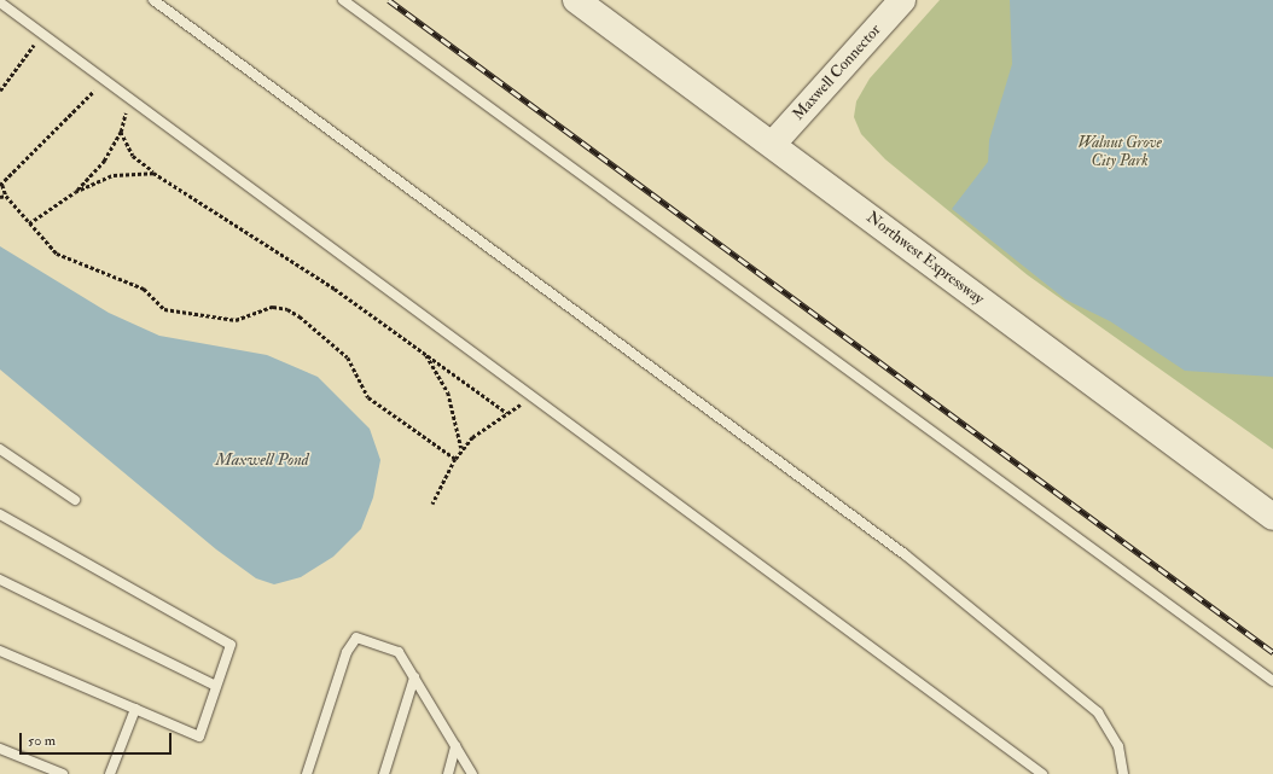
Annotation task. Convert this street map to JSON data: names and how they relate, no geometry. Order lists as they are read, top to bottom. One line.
{"streets":{"main road":["Maxwell Connector","Northwest Expressway"]},"crossings":[["Maxwell Connector","Northwest Expressway"]],"water":["Maxwell Pond"],"parks":["Walnut Grove City Park"],"scale_bar":"50 m"}
